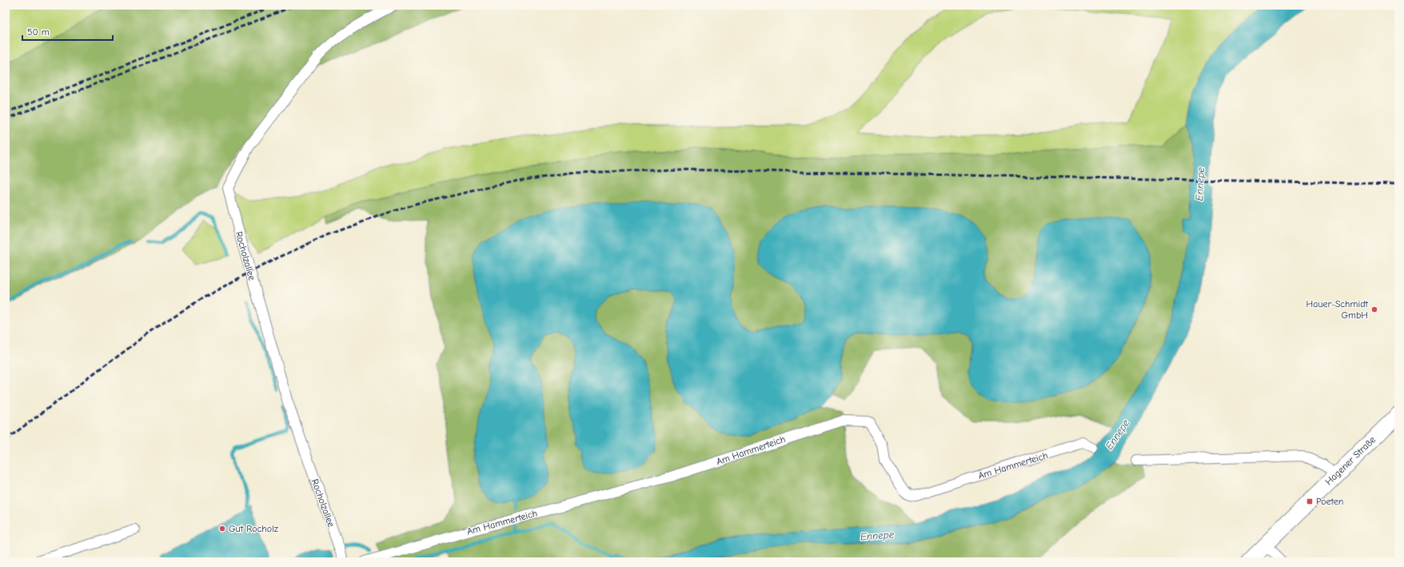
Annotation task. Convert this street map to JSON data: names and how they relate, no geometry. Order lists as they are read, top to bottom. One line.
{"streets":{"main road":["Hagener Straße"],"street":["Rocholzallee","Am Hammerteich"]},"water":["Ennepe"],"places":{"other":["Hauer-Schmidt GmbH","Gut Rocholz"],"transit":["Poeten"]},"scale_bar":"50 m"}
